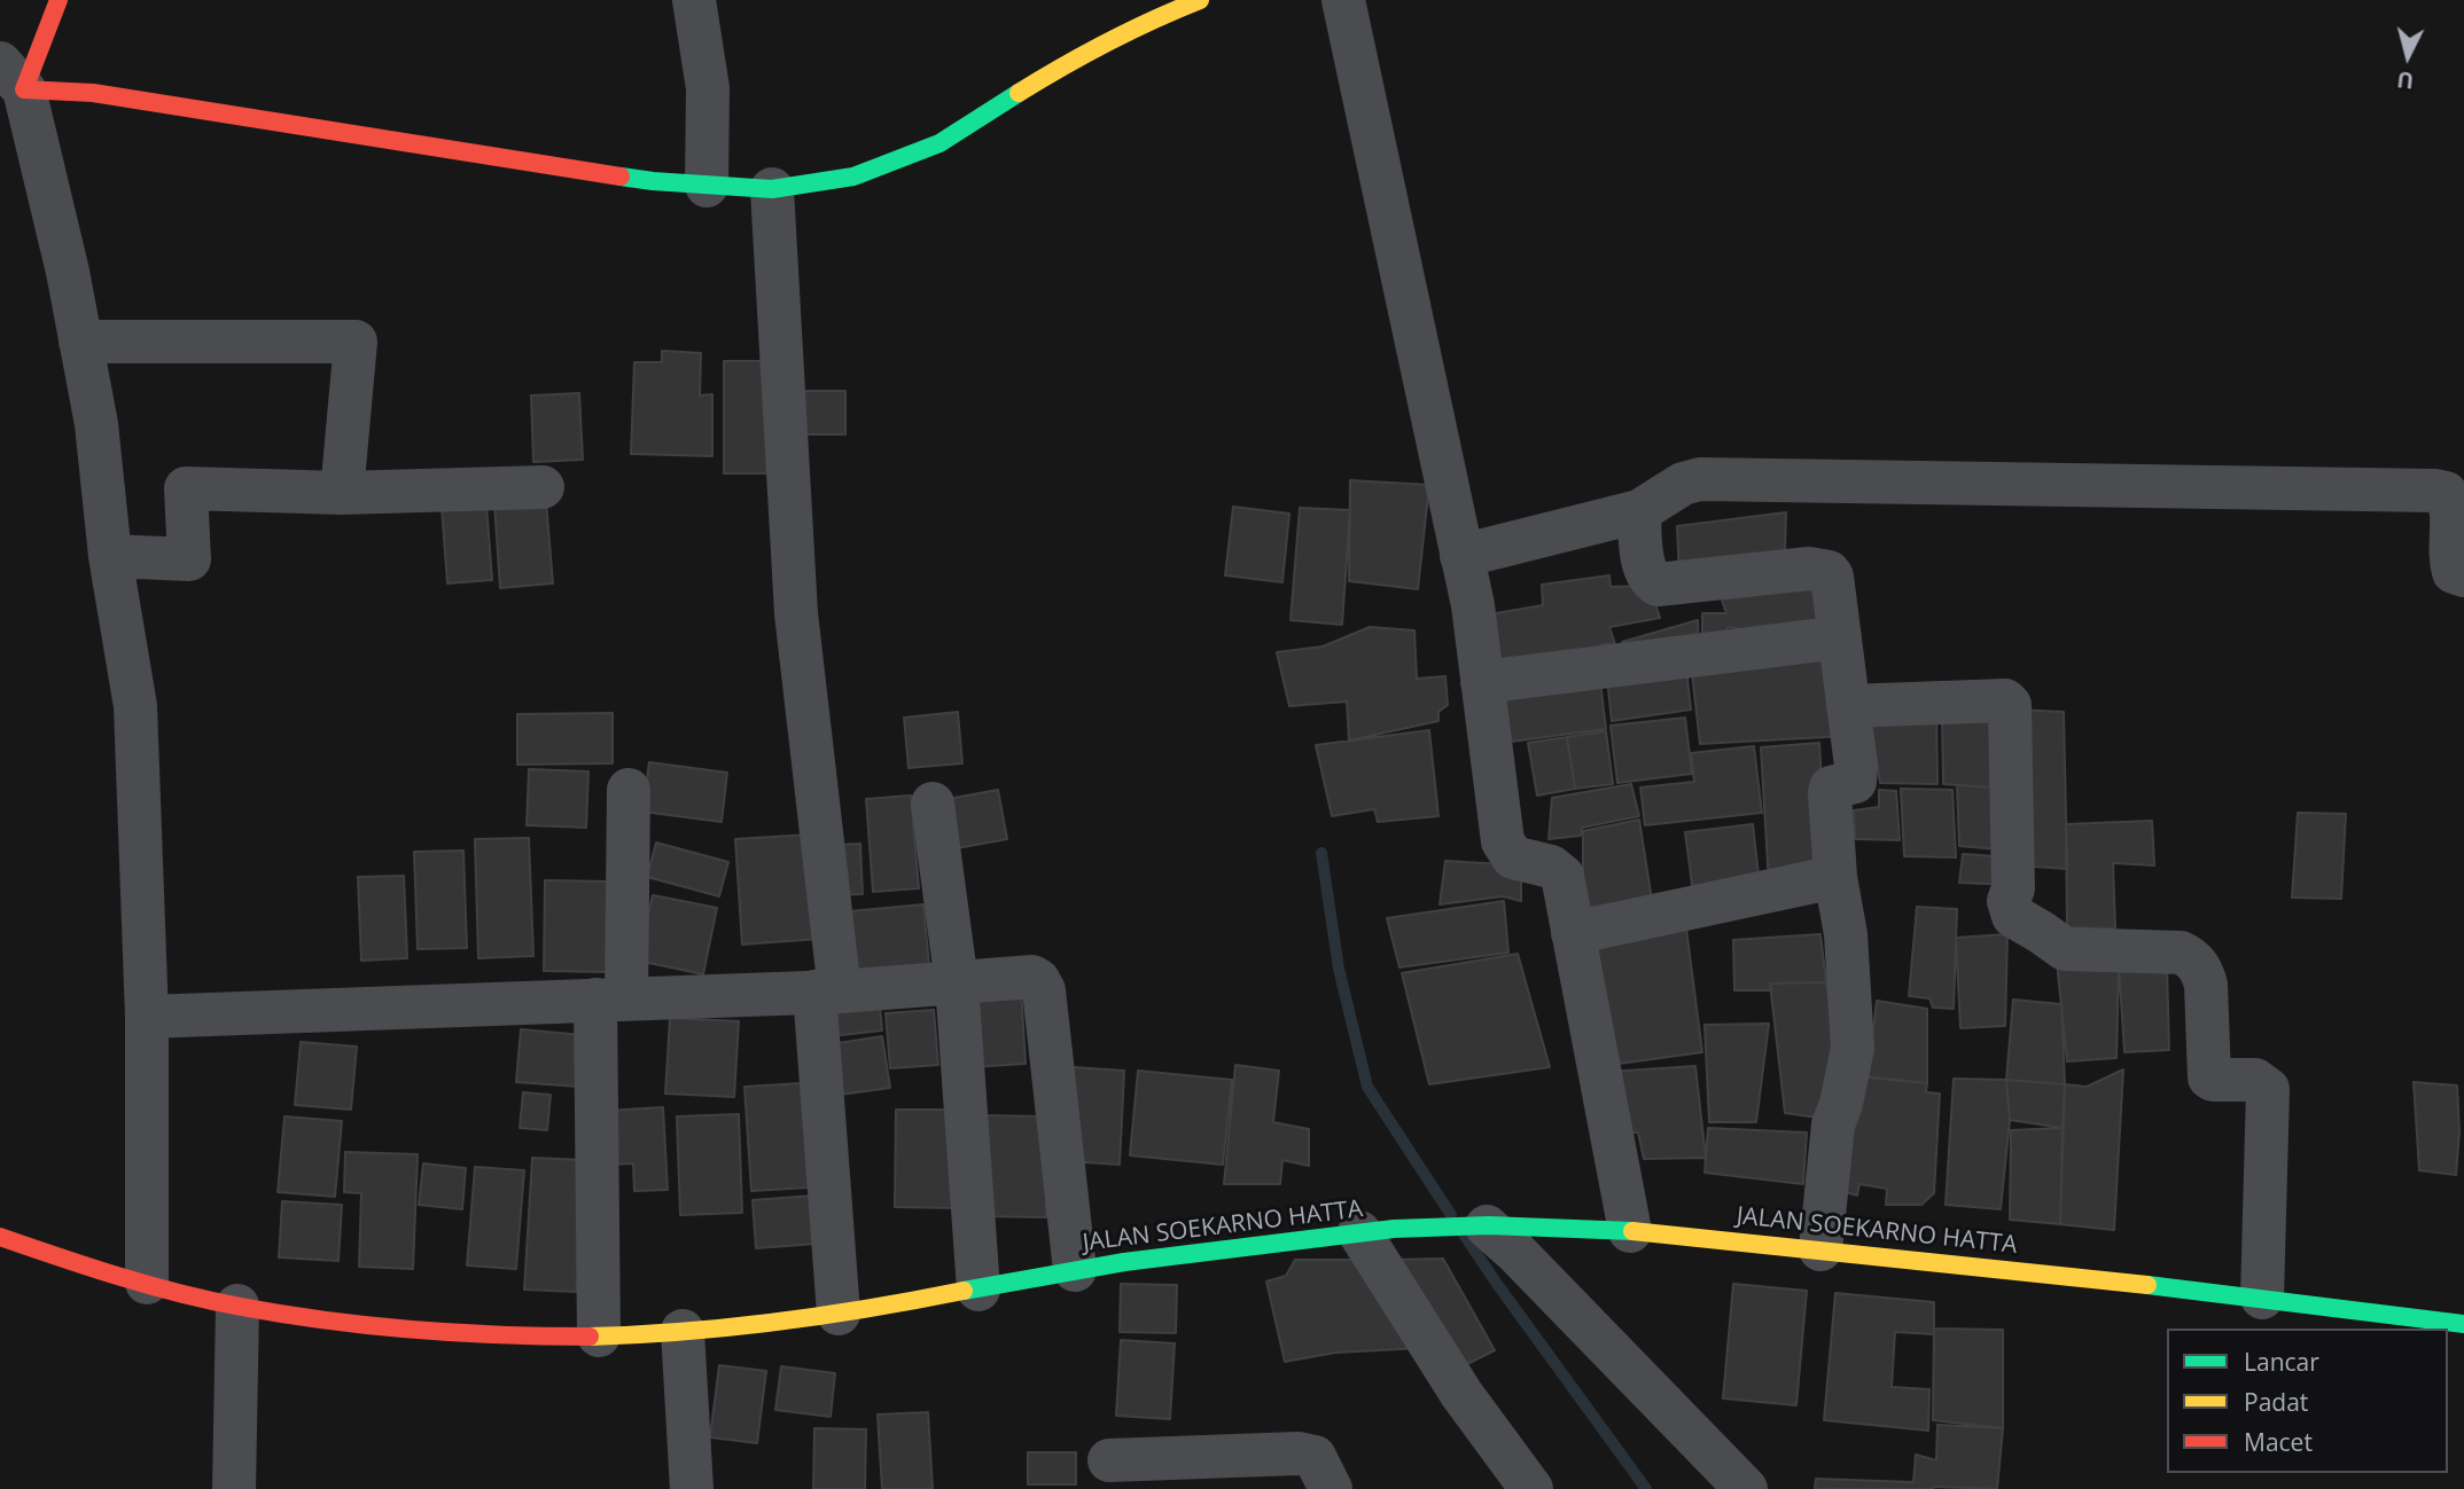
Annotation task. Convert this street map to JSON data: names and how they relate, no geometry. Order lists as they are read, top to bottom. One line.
{"streets":{"main road":["JALAN SOEKARNO HATTA"]},"legend":["Lancar","Padat","Macet"],"north":"bottom"}
